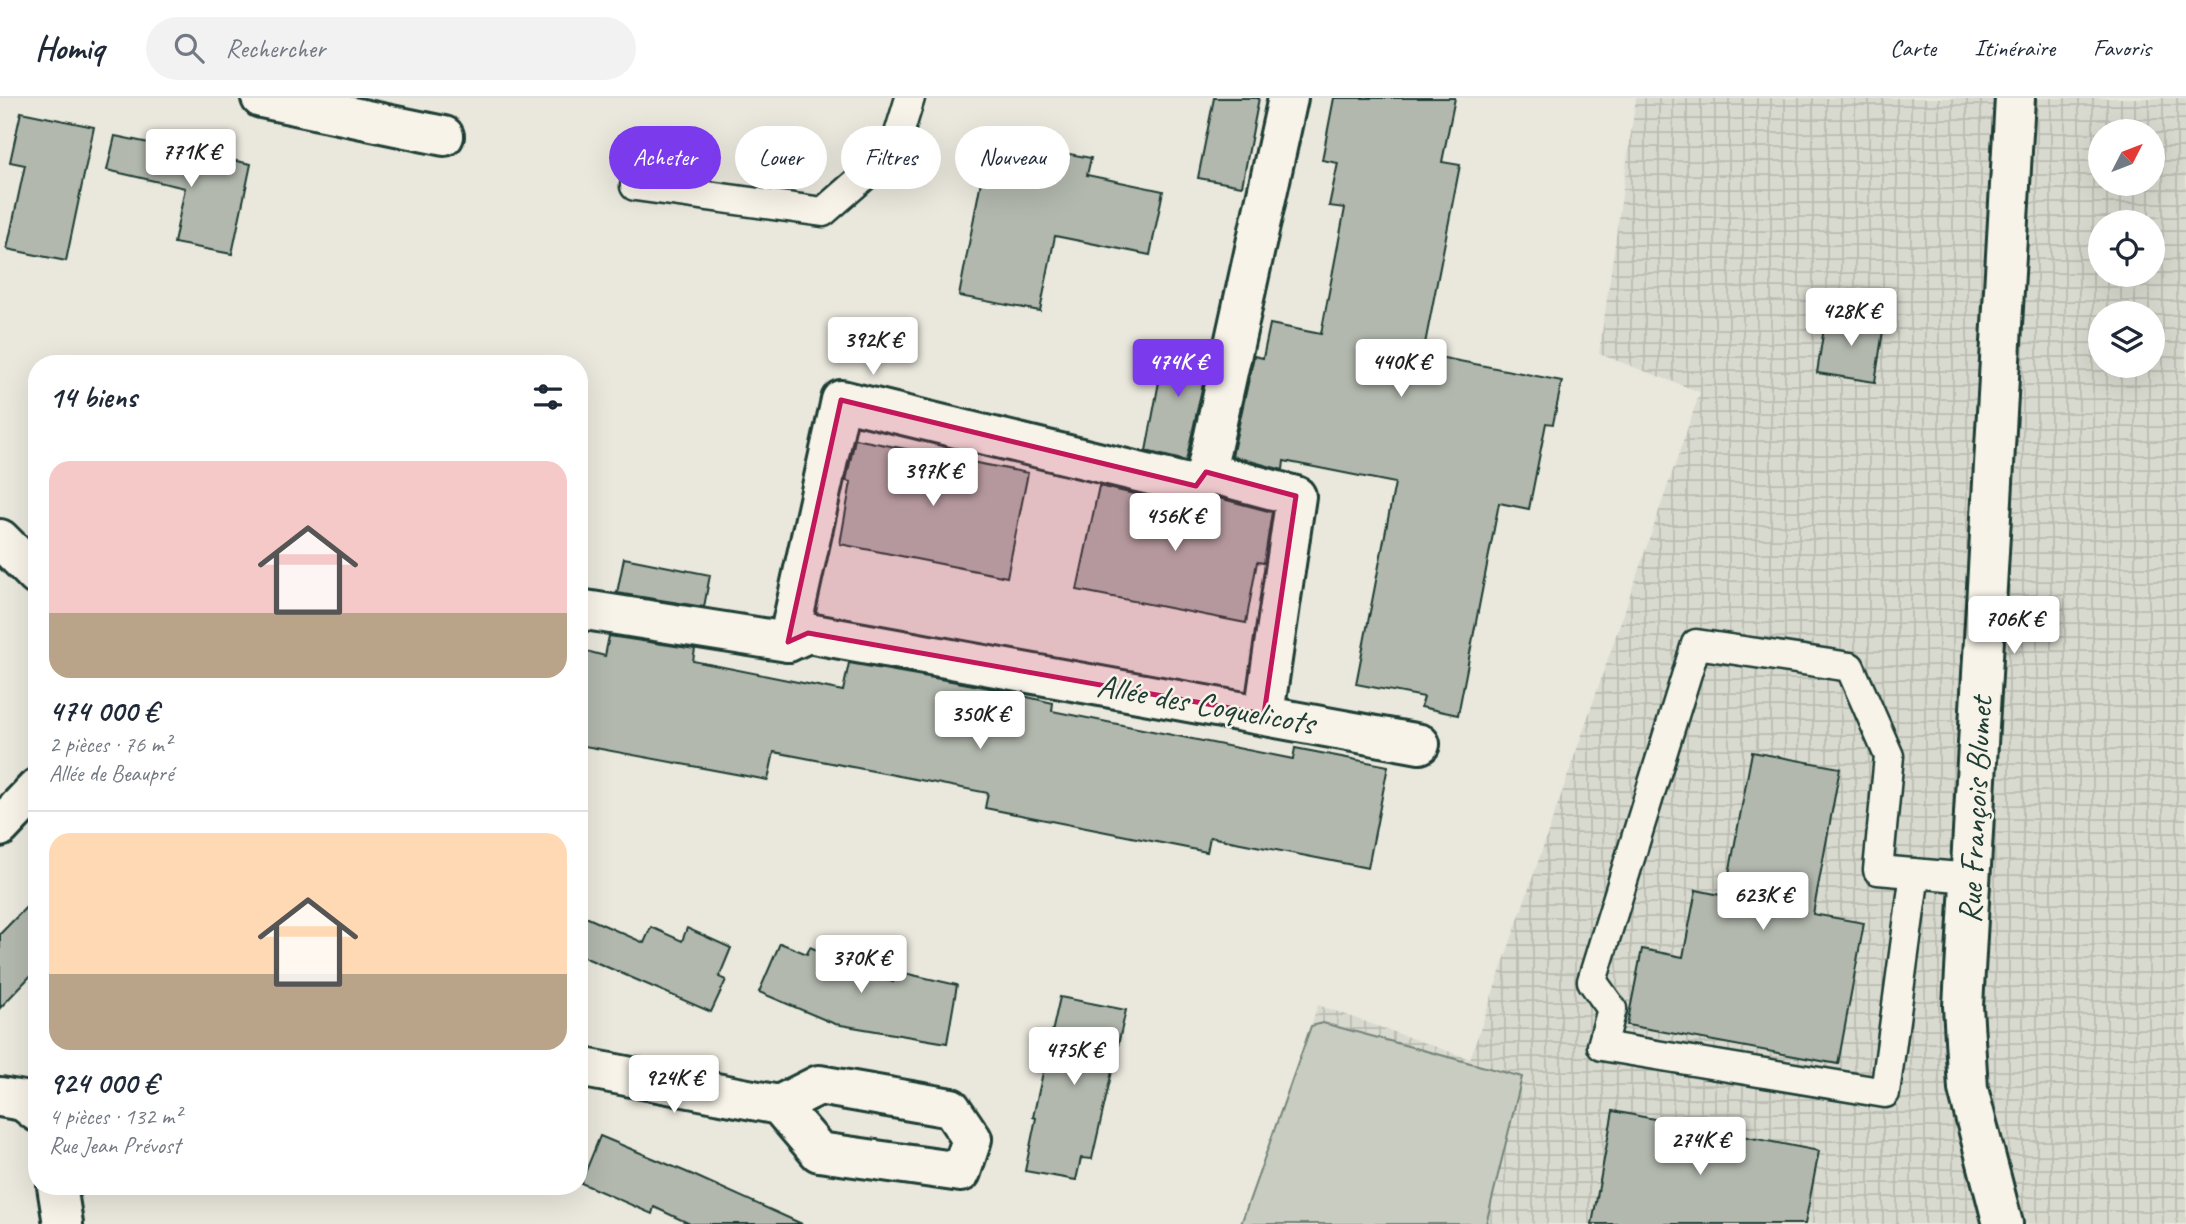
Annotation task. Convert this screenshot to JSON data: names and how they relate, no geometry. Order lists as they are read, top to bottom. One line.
{"streets":{"street":["Allée des Coquelicots","Rue François Blumet"]},"north":"top right","page":{"header":"Homiq","search":"Rechercher","nav":["Carte","Itinéraire","Favoris"],"chip":["Acheter","Louer","Filtres","Nouveau"],"price":["771K €","428K €","392K €","474K €","440K €","397K €","456K €","706K €","350K €","623K €","370K €","475K €","924K €","274K €"],"heading":"14 biens","list":[{"name":"474 000 €","note":"2 pièces · 76 m² · Allée de Beaupré"},{"name":"924 000 €","note":"4 pièces · 132 m² · Rue Jean Prévost"}]}}
